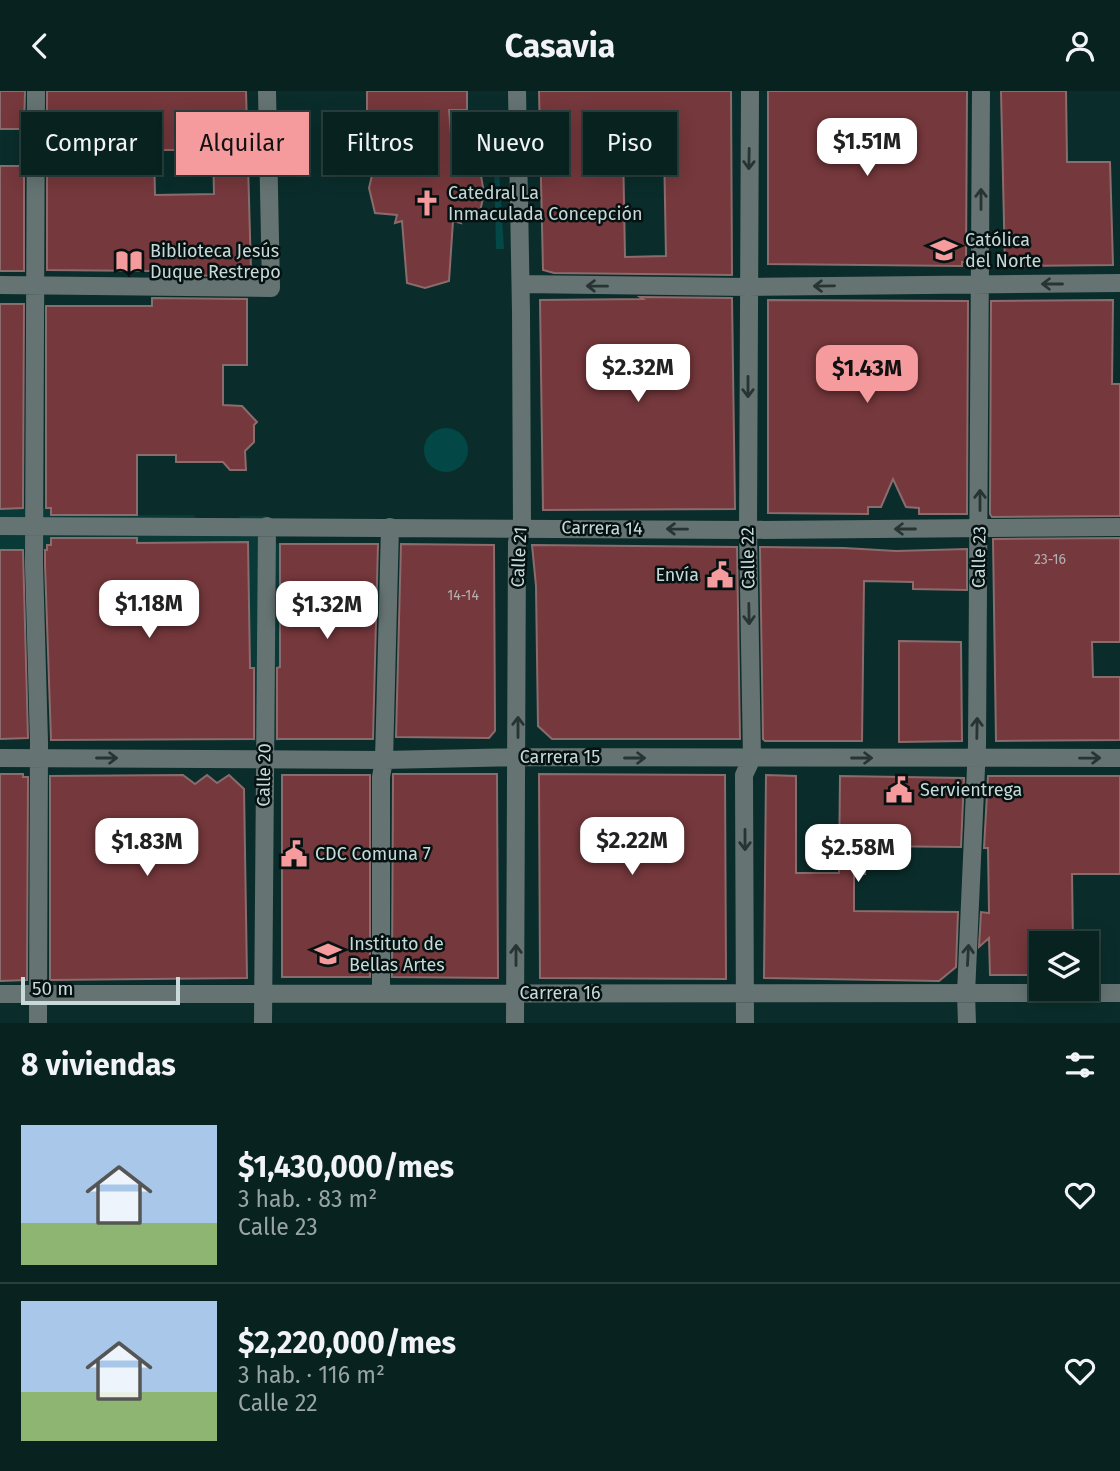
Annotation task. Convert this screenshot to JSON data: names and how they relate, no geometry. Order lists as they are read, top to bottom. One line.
{"streets":{"street":["Carrera 14","Calle 21","Calle 23","Calle 22","Carrera 15","Calle 20","Carrera 16"]},"crossings":[["Carrera 14","Calle 21"],["Carrera 14","Calle 23"],["Carrera 14","Calle 22"],["Carrera 14","Calle 20"],["Calle 21","Carrera 15"],["Calle 21","Carrera 16"],["Calle 23","Carrera 15"],["Calle 23","Carrera 16"],["Calle 22","Carrera 15"],["Calle 22","Carrera 16"],["Carrera 15","Calle 20"],["Calle 20","Carrera 16"]],"one_way":["Carrera 14","Calle 23","Calle 22","Carrera 15"],"places":{"church":["Catedral La Inmaculada Concepción"],"school or university":["Católica del Norte","Instituto de Bellas Artes"],"library":["Biblioteca Jesús Duque Restrepo"],"public building":["Envía","Servientrega","CDC Comuna 7"]},"house_numbers":["23-16","14-14"],"scale_bar":"50 m","page":{"header":"Casavia","chip":["Comprar","Alquilar","Filtros","Nuevo","Piso"],"price":["$1.51M","$2.32M","$1.43M","$1.18M","$1.32M","$2.22M","$1.83M","$2.58M"],"scale":"50 m","heading":"8 viviendas","list":[{"name":"$1,430,000/mes","note":"3 hab. · 83 m² · Calle 23"},{"name":"$2,220,000/mes","note":"3 hab. · 116 m² · Calle 22"}]}}
